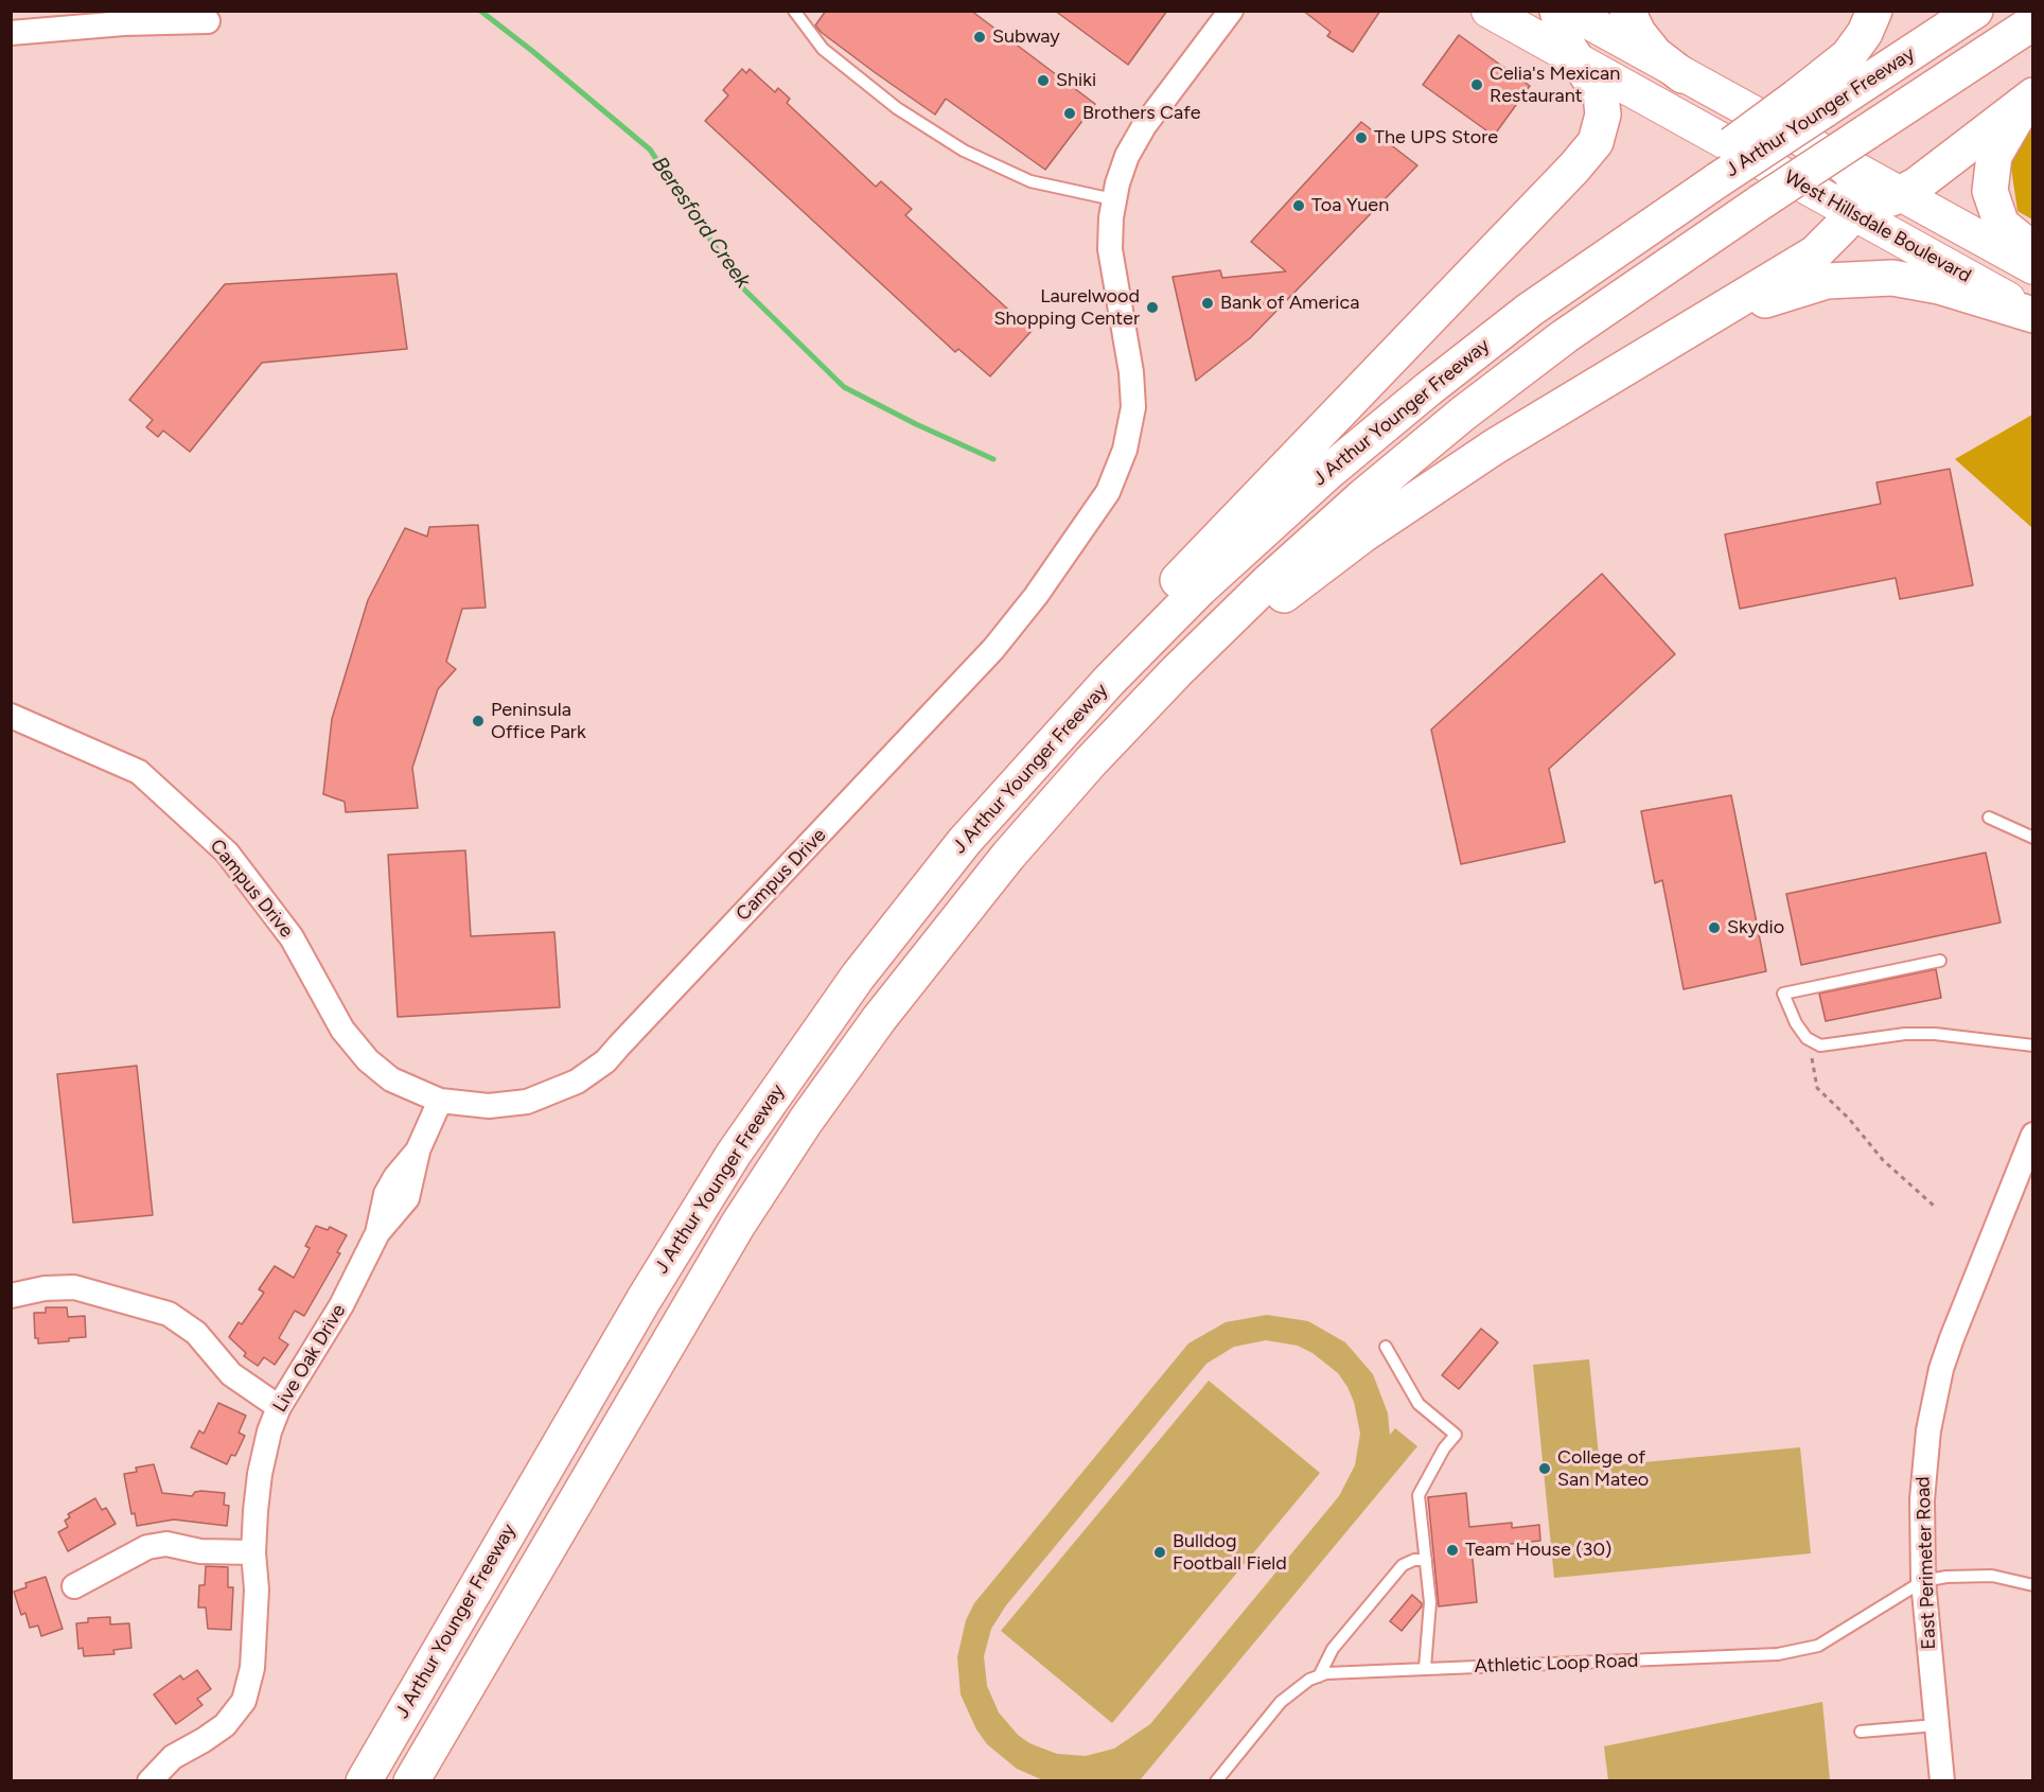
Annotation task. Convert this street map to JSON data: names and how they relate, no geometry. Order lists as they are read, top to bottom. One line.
{"streets":{"highway":["J Arthur Younger Freeway"],"main road":["West Hillsdale Boulevard"],"street":["Campus Drive","Live Oak Drive","East Perimeter Road"],"lane":["Athletic Loop Road"]},"crossings":[["Campus Drive","Live Oak Drive"],["East Perimeter Road","Athletic Loop Road"]],"water":["Beresford Creek"],"places":["Subway","Shiki","Celia's Mexican Restaurant","Brothers Cafe","The UPS Store","Toa Yuen","Bank of America","Laurelwood Shopping Center","Peninsula Office Park","Skydio","College of San Mateo","Team House (30)","Bulldog Football Field"]}
